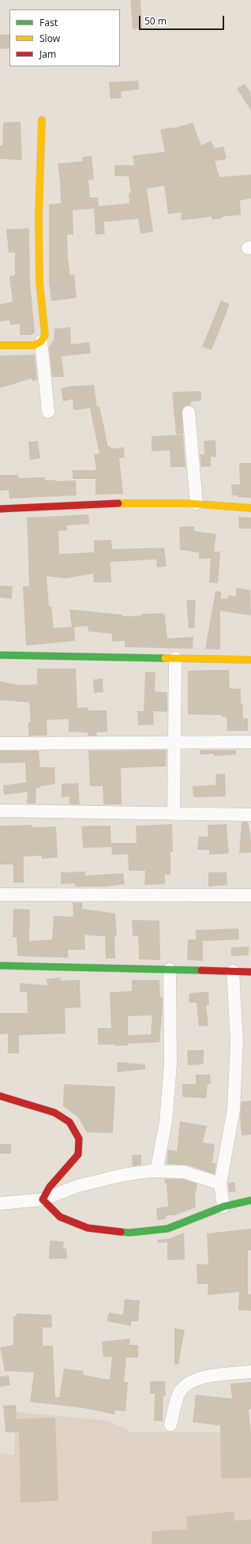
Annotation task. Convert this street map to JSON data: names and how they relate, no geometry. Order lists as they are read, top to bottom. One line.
{"legend":["Fast","Slow","Jam"],"scale_bar":"50 m"}
